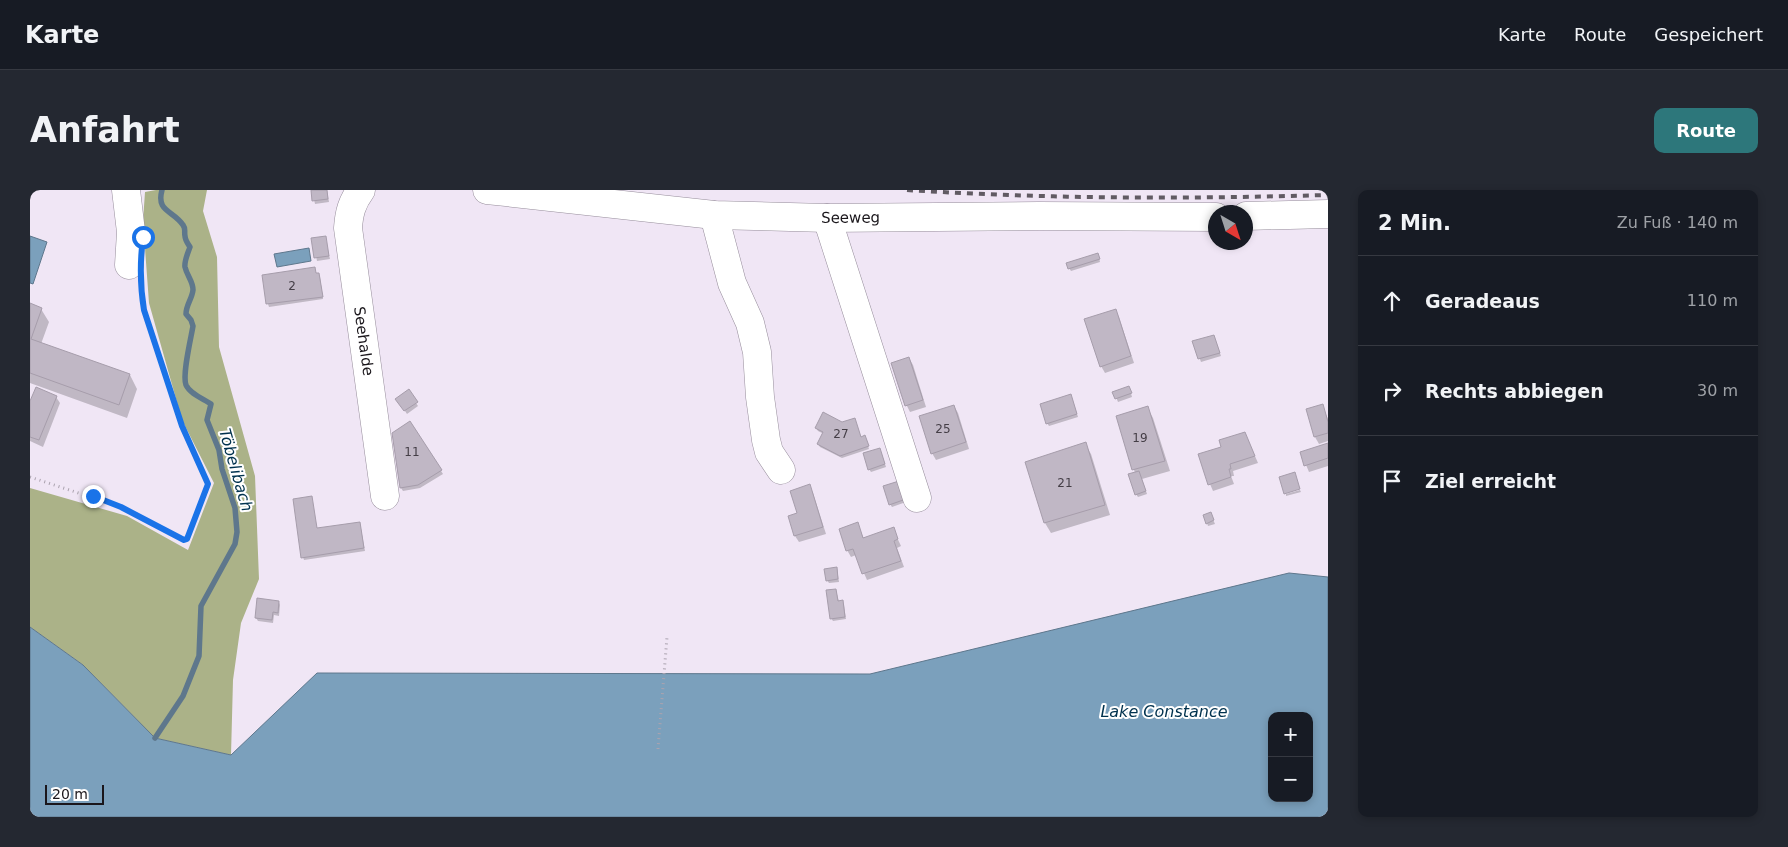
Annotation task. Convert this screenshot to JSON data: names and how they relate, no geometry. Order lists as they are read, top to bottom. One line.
{"streets":{"street":["Seeweg","Seehalde"]},"water":["Töbelibach","Lake Constance"],"house_numbers":["2","25","27","19","11","21"],"scale_bar":"20 m","north":"bottom right","page":{"header":"Karte","nav":["Karte","Route","Gespeichert"],"buttons":"Route","title":"Anfahrt","heading":["2 Min.","Zu Fuß · 140 m"],"list":[["Geradeaus","110 m"],["Rechts abbiegen","30 m"],"Ziel erreicht"],"map_buttons":["+","−"],"scale":"20 m"}}
